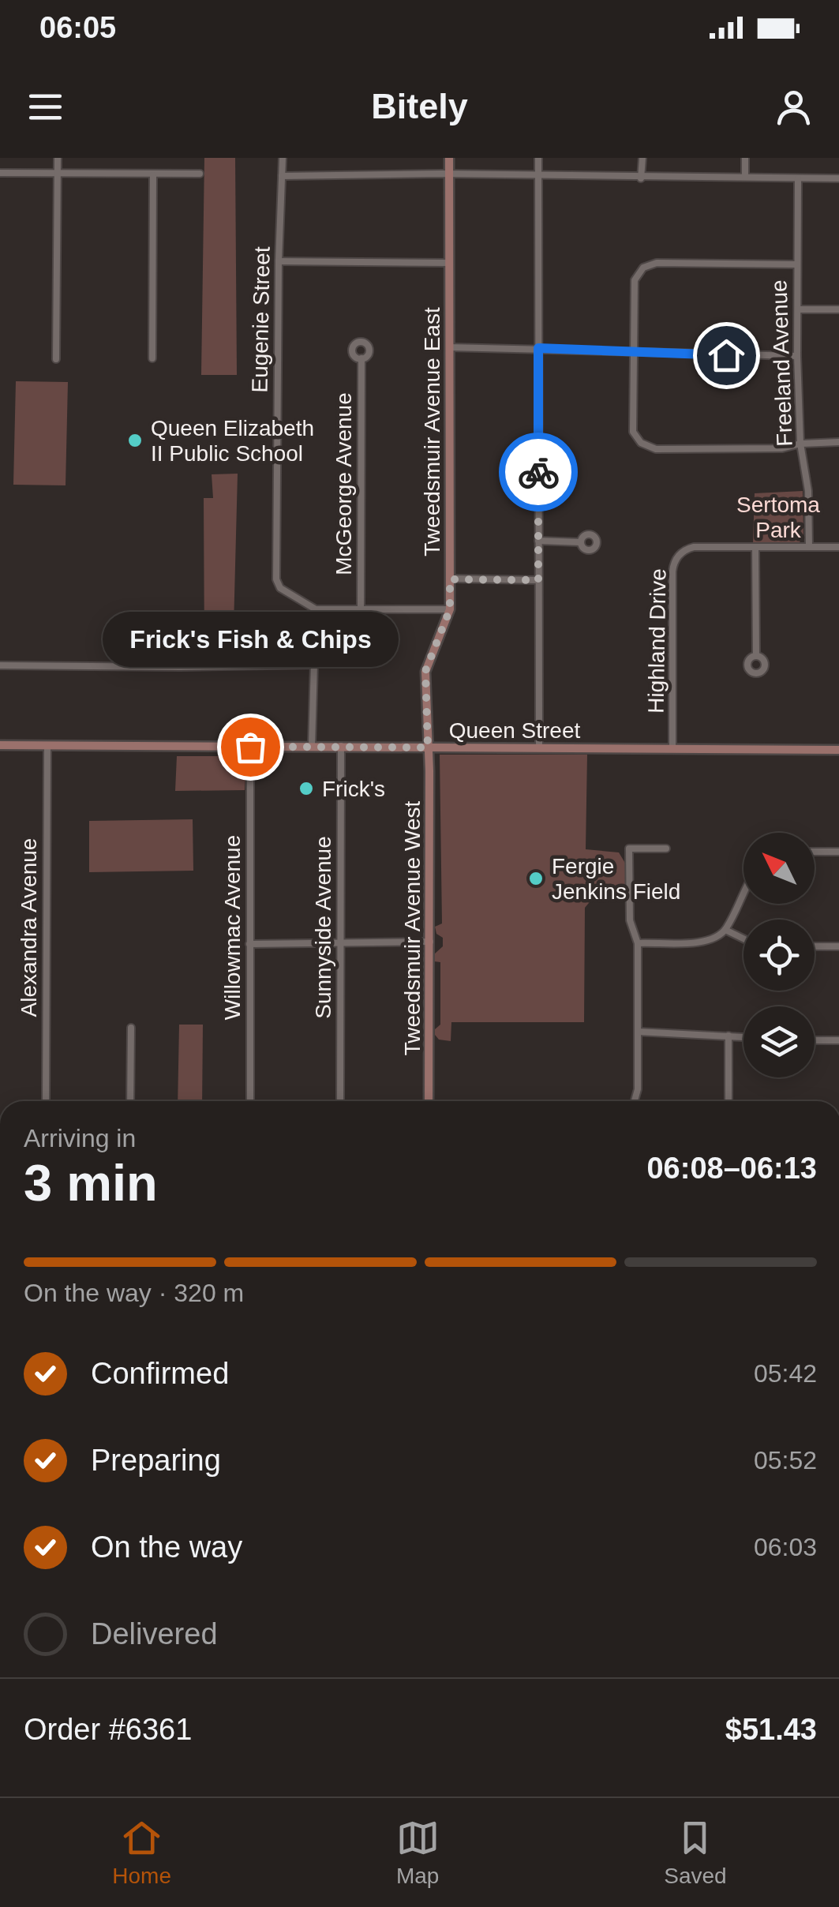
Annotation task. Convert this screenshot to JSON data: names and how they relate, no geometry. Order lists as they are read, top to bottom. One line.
{"streets":{"street":["Eugenie Street","Freeland Avenue","Tweedsmuir Avenue East","McGeorge Avenue","Highland Drive","Queen Street","Alexandra Avenue","Willowmac Avenue","Sunnyside Avenue","Tweedsmuir Avenue West"]},"crossings":[["Freeland Avenue","Highland Drive"],["Tweedsmuir Avenue East","Queen Street"],["Tweedsmuir Avenue East","Tweedsmuir Avenue West"],["Highland Drive","Queen Street"],["Queen Street","Alexandra Avenue"],["Queen Street","Willowmac Avenue"],["Queen Street","Sunnyside Avenue"],["Queen Street","Tweedsmuir Avenue West"]],"parks":["Sertoma Park"],"places":["Queen Elizabeth II Public School","Frick's Fish & Chips","Frick's","Fergie Jenkins Field"],"north":"top left","page":{"status":"06:05","header":"Bitely","bubble":"Frick's Fish & Chips","heading":["3 min","Arriving in","06:08–06:13"],"panel":["Order #6361","$51.43"],"bar":"On the way · 320 m","list":[["Confirmed","05:42"],["Preparing","05:52"],["On the way","06:03"],"Delivered"],"tabs":["Home","Map","Saved"]}}
